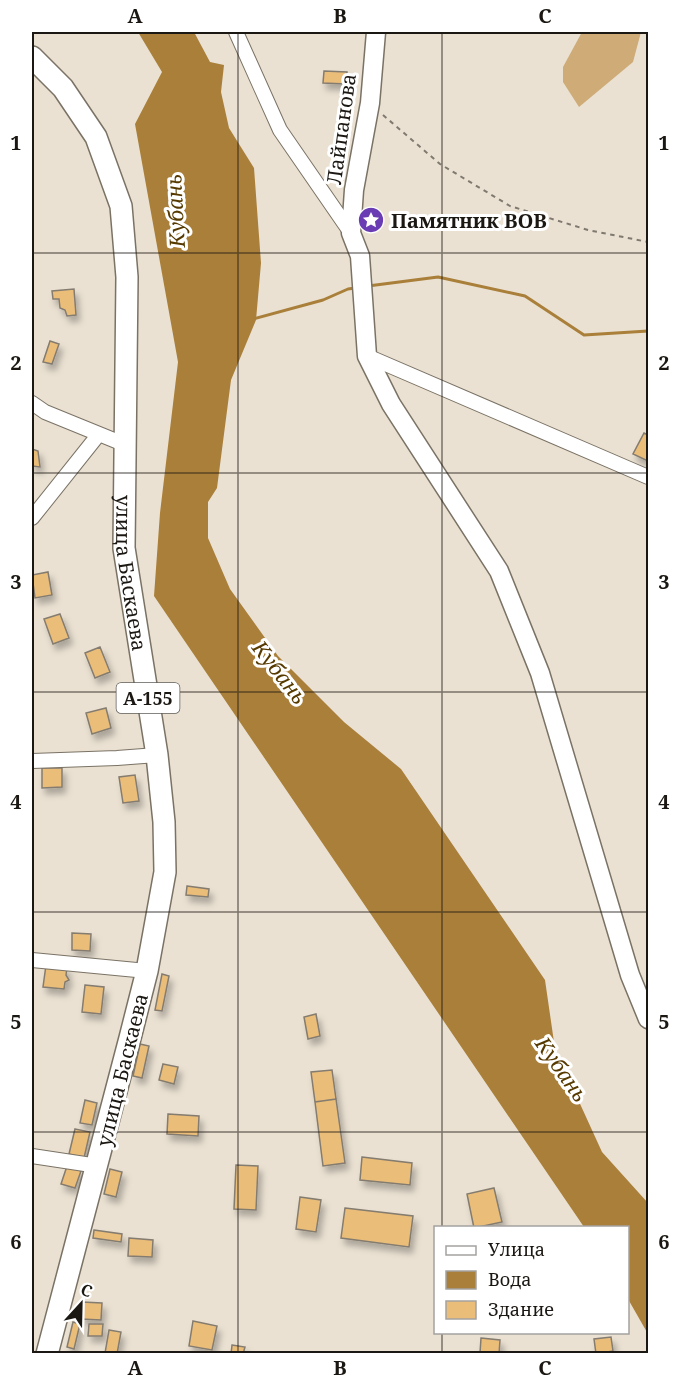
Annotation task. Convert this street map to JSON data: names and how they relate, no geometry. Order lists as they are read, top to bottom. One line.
{"streets":{"main road":["улица Баскаева","А-155"],"street":["Лайпанова"]},"water":["Кубань"],"places":{"place":["Памятник ВОВ"]},"legend":["Улица","Вода","Здание"],"north":"top","grid":{"columns":["A","B","C"],"rows":["1","2","3","4","5","6"]}}
